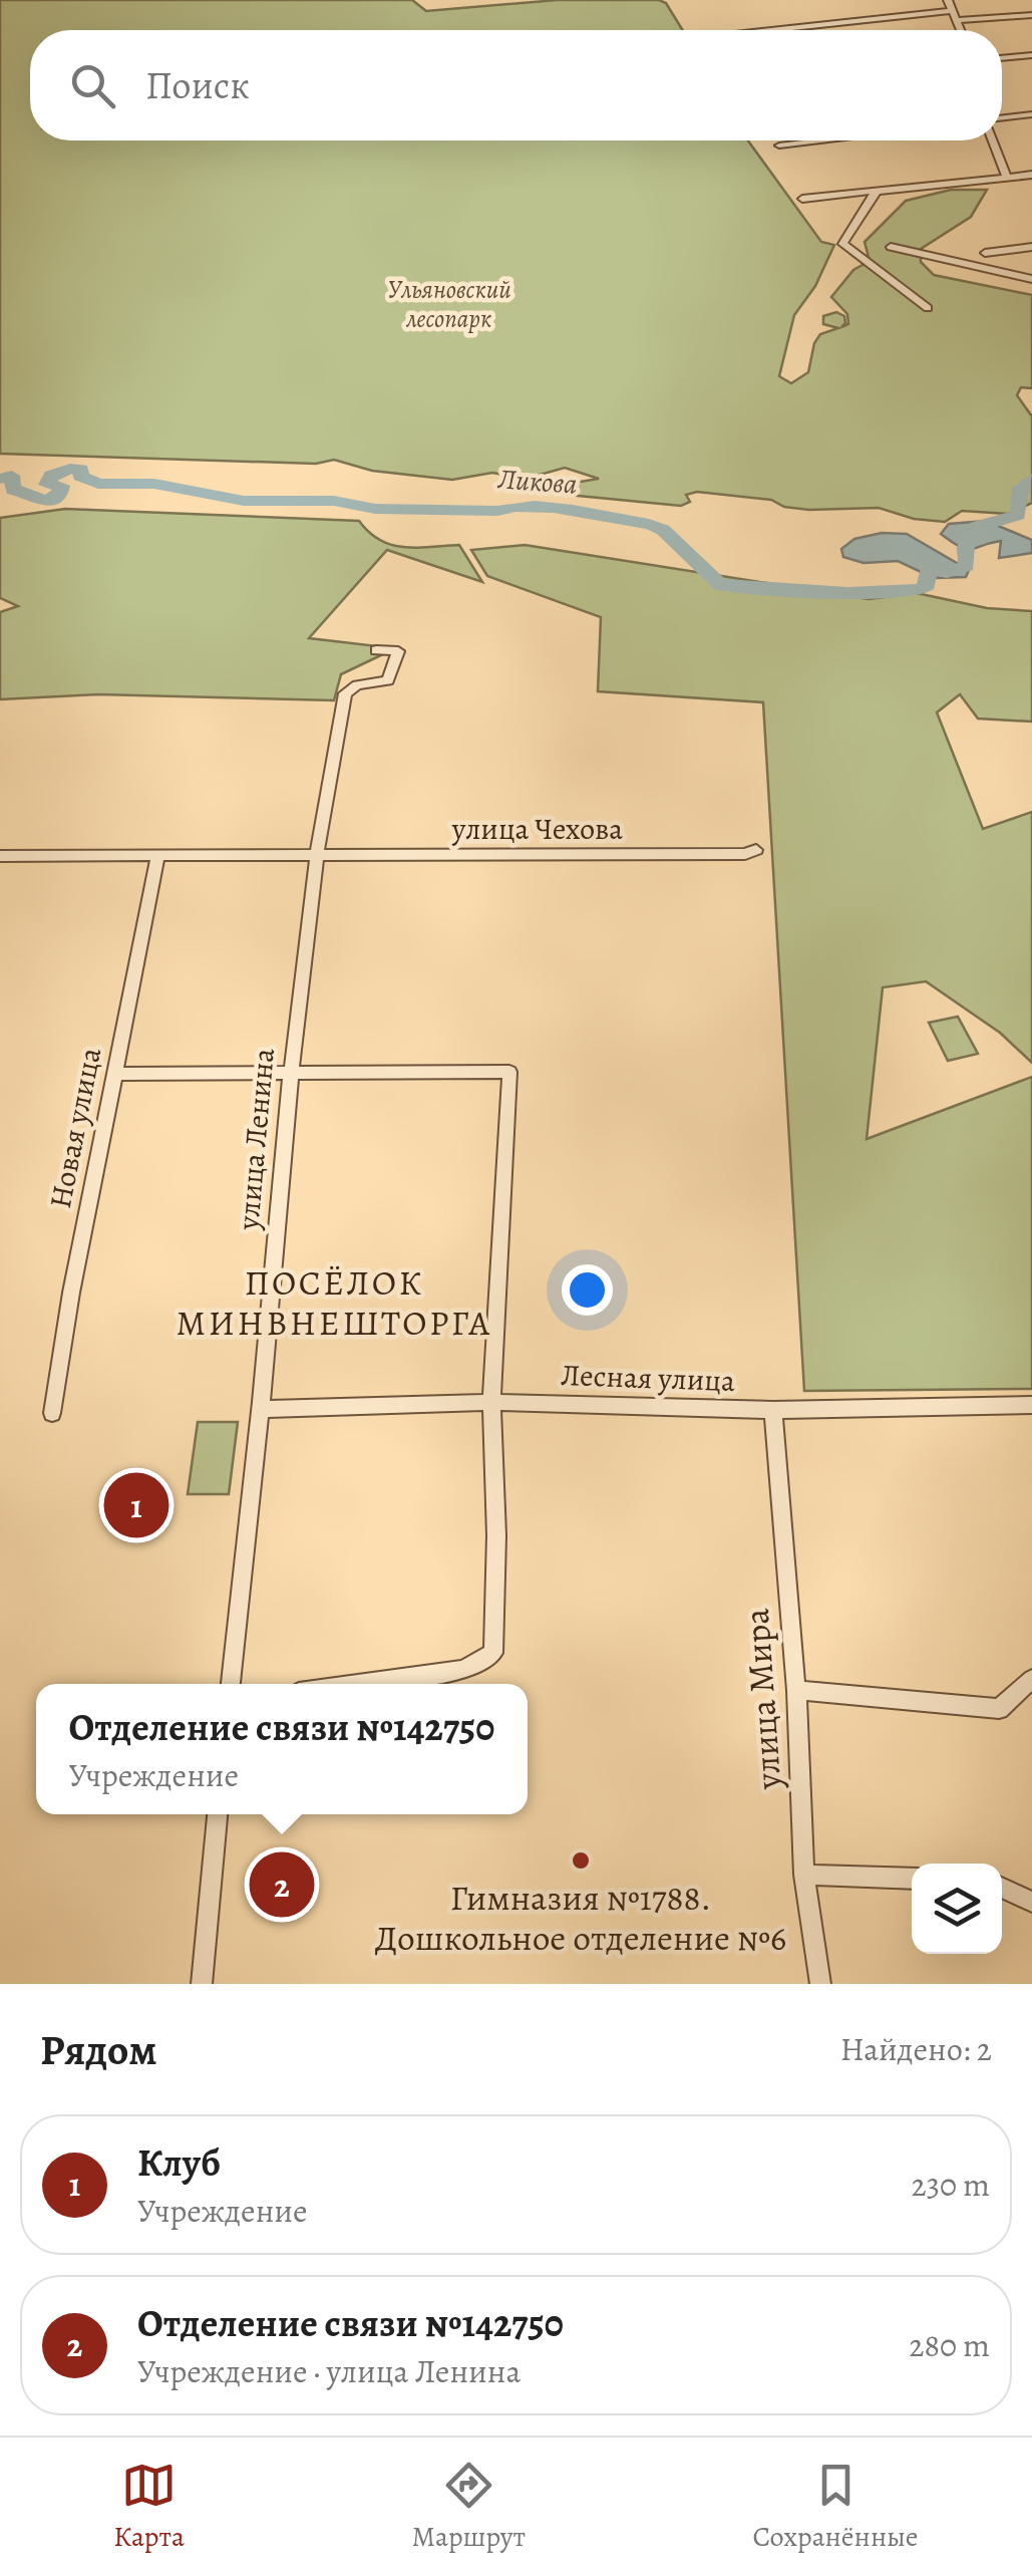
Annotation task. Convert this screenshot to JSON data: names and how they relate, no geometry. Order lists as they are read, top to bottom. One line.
{"streets":{"street":["улица Чехова","Новая улица","улица Ленина","Лесная улица","улица Мира"]},"crossings":[["улица Чехова","Новая улица"],["улица Чехова","улица Ленина"],["улица Ленина","Лесная улица"],["Лесная улица","улица Мира"]],"districts":["ПОСЁЛОК МИНВНЕШТОРГА"],"water":["Ликова"],"parks":["Ульяновский лесопарк"],"places":["Гимназия №1788. Дошкольное отделение №6"],"page":{"search":"Поиск","pins":["1","2"],"popup":["Отделение связи №142750","Учреждение"],"heading":["Рядом","Найдено: 2"],"list":[{"mark":"1","name":"Клуб","note":"Учреждение","value":"230 m"},{"mark":"2","name":"Отделение связи №142750","note":"Учреждение · улица Ленина","value":"280 m"}],"nav":["Карта","Маршрут","Сохранённые"]}}
